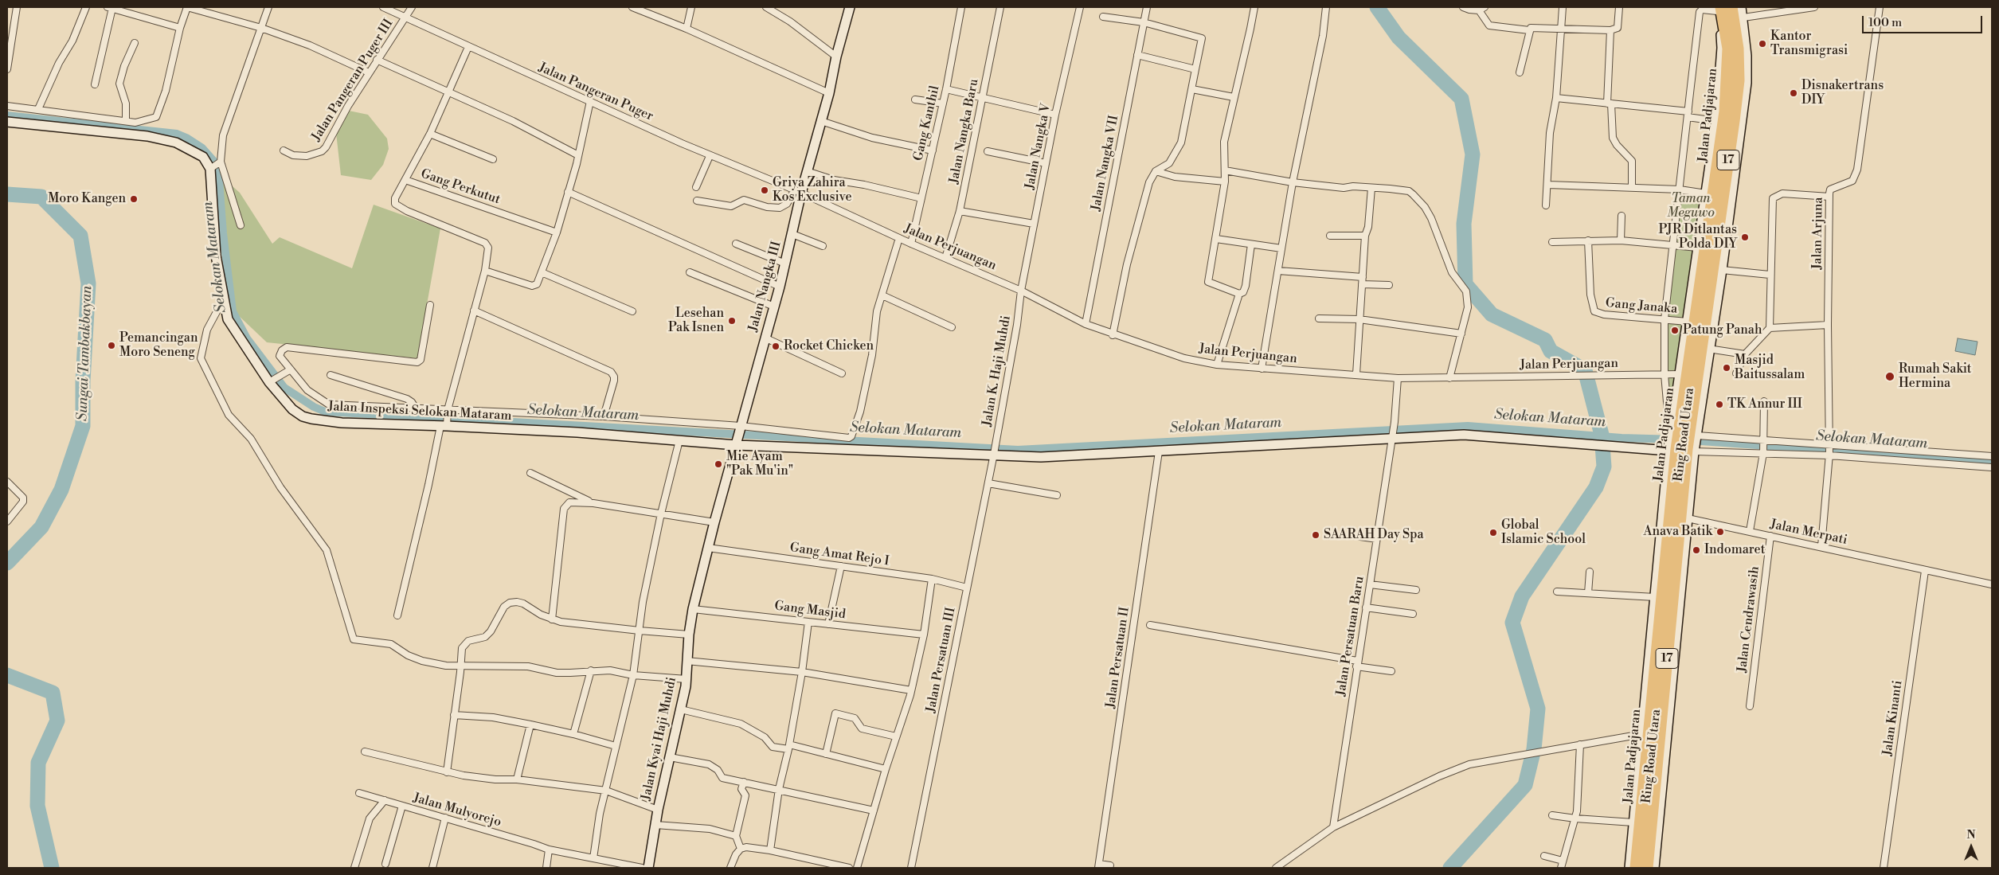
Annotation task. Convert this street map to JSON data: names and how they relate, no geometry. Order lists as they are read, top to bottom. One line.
{"streets":{"highway":["Jalan Padjajaran","17"],"street":["Jalan Pangeran Puger III","Jalan Pangeran Puger","Gang Kanthil","Jalan Nangka Baru","Jalan Nangka V","Jalan Nangka VII","Gang Perkutut","Jalan Arjuna","Jalan Perjuangan","Jalan Nangka III","Gang Janaka","Jalan K. Haji Muhdi","Jalan Inspeksi Selokan Mataram","Ring Road Utara","Jalan Merpati","Gang Amat Rejo I","Gang Masjid","Jalan Cendrawasih","Jalan Persatuan Baru","Jalan Persatuan II","Jalan Persatuan III","Jalan Kinanti","Jalan Kyai Haji Muhdi","Jalan Mulyorejo"]},"crossings":[["Jalan Pangeran Puger III","Jalan Pangeran Puger"],["Jalan Pangeran Puger","Gang Perkutut"],["Jalan Pangeran Puger","Jalan Perjuangan"],["Jalan Pangeran Puger","Jalan Nangka III"],["Jalan Padjajaran","Jalan Inspeksi Selokan Mataram"],["Jalan Padjajaran","Ring Road Utara"],["Jalan Padjajaran","Jalan Merpati"],["Gang Kanthil","Jalan Perjuangan"],["Jalan Nangka Baru","Jalan Perjuangan"],["Jalan Nangka V","Jalan Perjuangan"],["Jalan Nangka V","Jalan K. Haji Muhdi"],["Jalan Nangka VII","Jalan Perjuangan"],["Jalan Arjuna","Jalan Inspeksi Selokan Mataram"],["Jalan Arjuna","Jalan Merpati"],["Jalan Perjuangan","Jalan Nangka III"],["Jalan Perjuangan","Jalan K. Haji Muhdi"],["Jalan Perjuangan","Ring Road Utara"],["Jalan Perjuangan","Jalan Persatuan Baru"],["Jalan Nangka III","Jalan Inspeksi Selokan Mataram"],["Jalan Nangka III","Jalan Kyai Haji Muhdi"],["Gang Janaka","Ring Road Utara"],["Jalan K. Haji Muhdi","Jalan Inspeksi Selokan Mataram"],["Jalan K. Haji Muhdi","Jalan Persatuan III"],["Jalan Inspeksi Selokan Mataram","Ring Road Utara"],["Jalan Inspeksi Selokan Mataram","Jalan Persatuan Baru"],["Jalan Inspeksi Selokan Mataram","Jalan Persatuan II"],["Jalan Inspeksi Selokan Mataram","Jalan Persatuan III"],["Ring Road Utara","Jalan Merpati"],["Jalan Merpati","Jalan Cendrawasih"],["Jalan Merpati","Jalan Kinanti"],["Gang Amat Rejo I","Jalan Persatuan III"],["Gang Amat Rejo I","Jalan Kyai Haji Muhdi"],["Gang Masjid","Jalan Kyai Haji Muhdi"]],"water":["Selokan Mataram","Sungai Tambakbayan"],"parks":["Taman Meguwo"],"places":["Kantor Transmigrasi","Disnakertrans DIY","Griya Zahira Kos Exclusive","Moro Kangen","PJR Ditlantas Polda DIY","Lesehan Pak Isnen","Patung Panah","Pemancingan Moro Seneng","Rocket Chicken","Masjid Baitussalam","Rumah Sakit Hermina","TK Annur III","Mie Ayam \"Pak Mu'in\"","Anava Batik","Global Islamic School","SAARAH Day Spa","Indomaret"],"scale_bar":"100 m","north":"top"}
